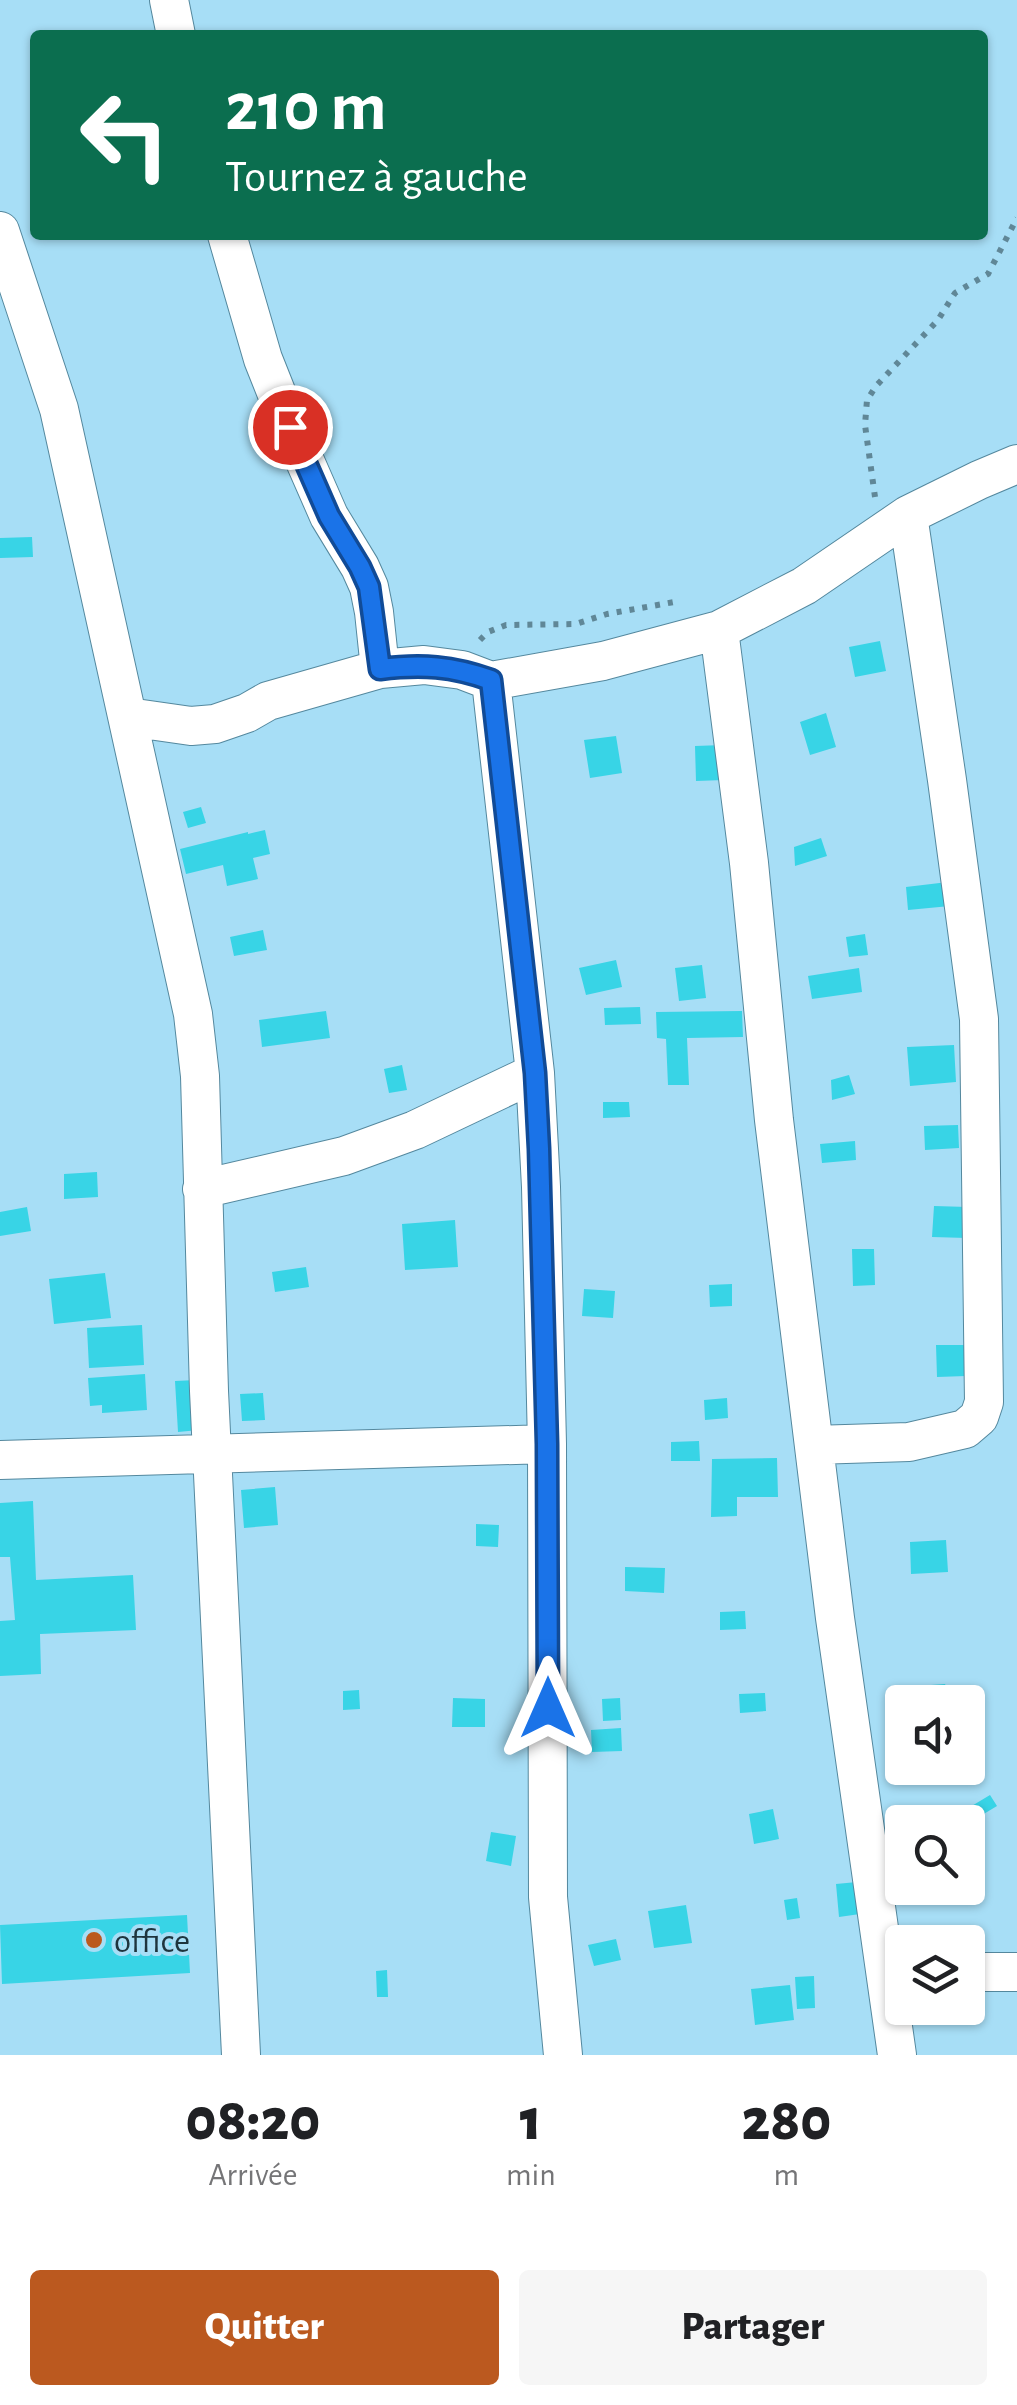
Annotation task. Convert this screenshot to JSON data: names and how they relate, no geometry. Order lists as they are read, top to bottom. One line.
{"places":["office"],"page":{"turn":["210 m","Tournez à gauche"],"eta":["08:20","Arrivée","1","min","280","m"],"buttons":["Quitter","Partager"]}}
